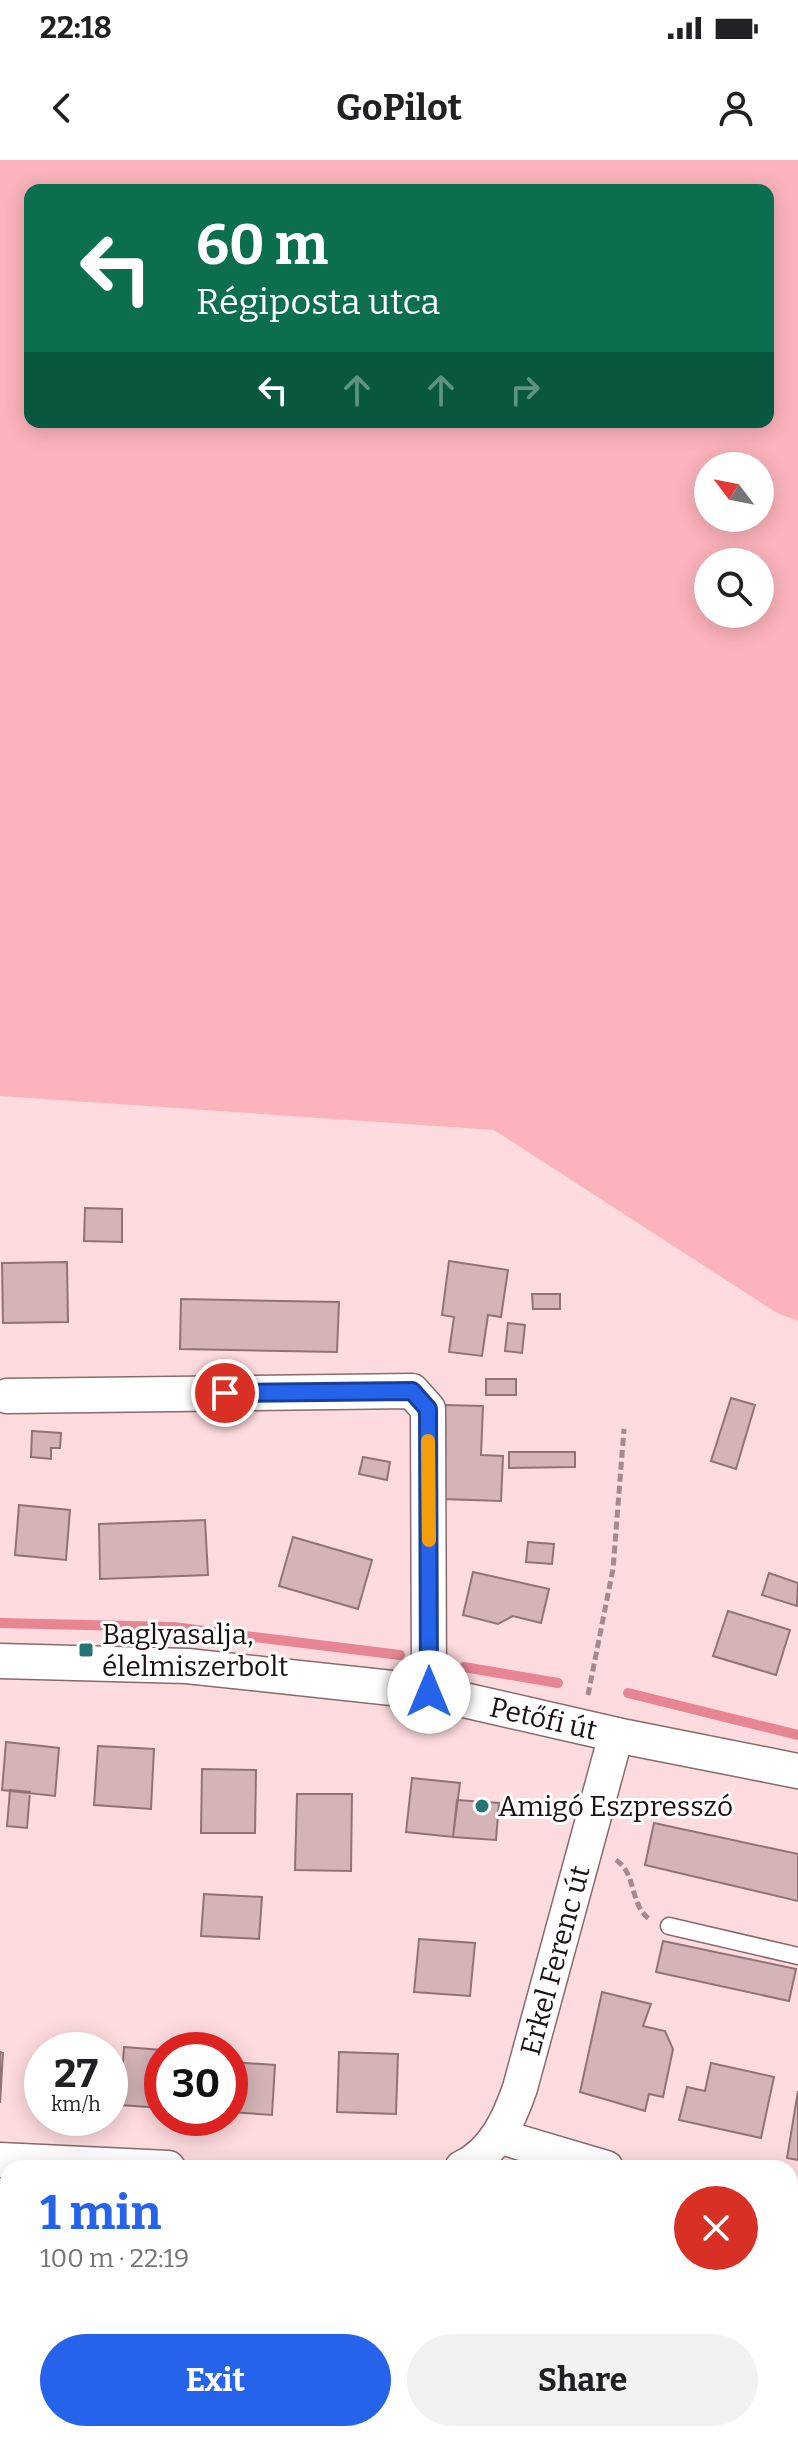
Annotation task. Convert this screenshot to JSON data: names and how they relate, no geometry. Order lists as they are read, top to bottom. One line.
{"streets":{"street":["Petőfi út","Erkel Ferenc út"]},"crossings":[["Petőfi út","Erkel Ferenc út"]],"places":{"transit":["Baglyasalja, élelmiszerbolt"],"other":["Amigó Eszpresszó"]},"north":"top left","page":{"status":"22:18","header":"GoPilot","turn":["60 m","Régiposta utca"],"speed":"27 km/h","limit":"30","heading":["1 min","100 m · 22:19"],"buttons":["Exit","Share"]}}
